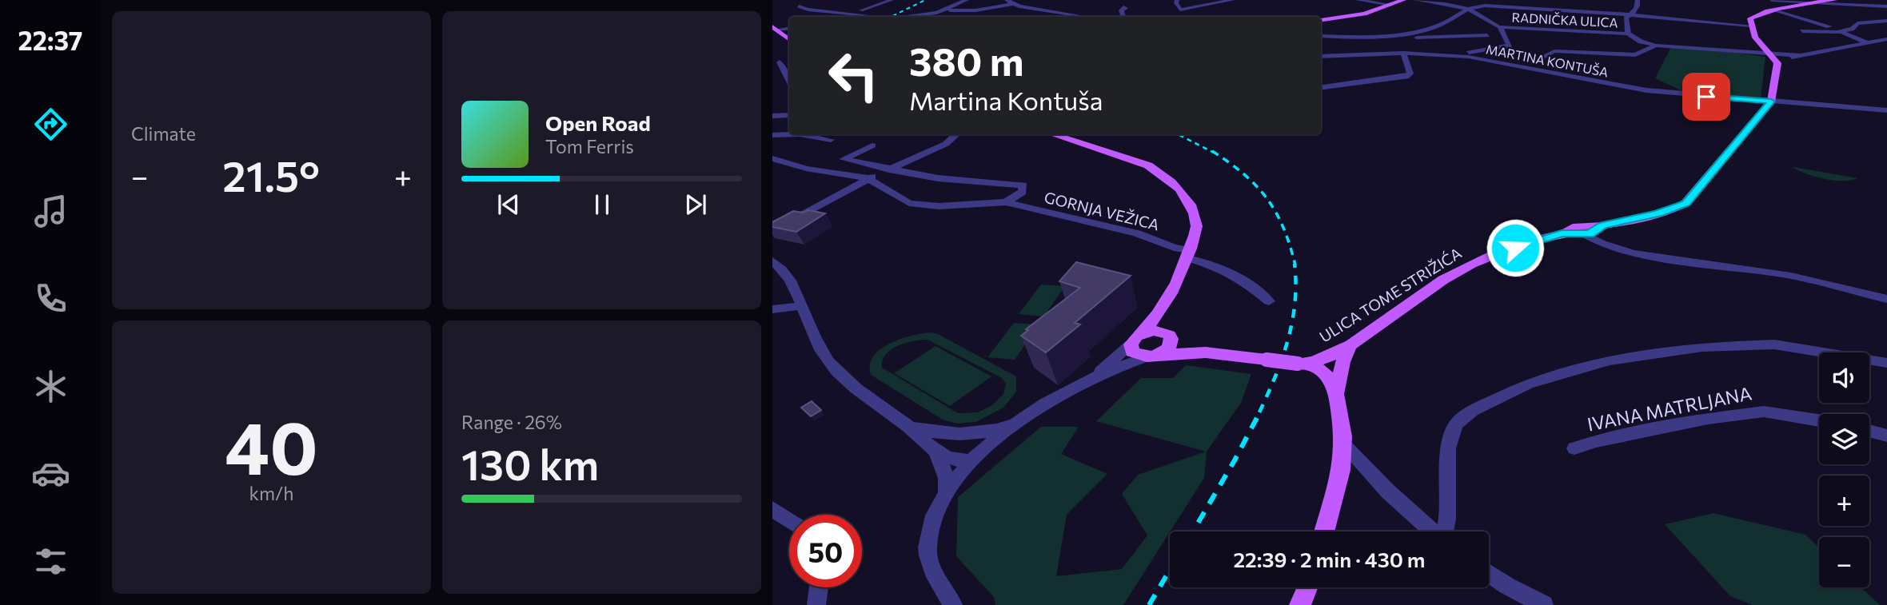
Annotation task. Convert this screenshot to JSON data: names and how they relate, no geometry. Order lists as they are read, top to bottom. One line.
{"streets":{"main road":["ULICA TOME STRIŽIĆA"],"street":["RADNIČKA ULICA","MARTINA KONTUŠA","GORNJA VEŽICA","IVANA MATRLJANA"]},"crossings":[["RADNIČKA ULICA","MARTINA KONTUŠA"],["MARTINA KONTUŠA","ULICA TOME STRIŽIĆA"]],"page":{"tabs":"22:37","tile":["Climate",["40","km/h"],["Range · 26%","130 km"]],"turn":["380 m","Martina Kontuša"],"song":["Open Road","Tom Ferris"],"heat":["−","21.5°","+"],"map_buttons":["+","−"],"limit":"50","trip":"22:39 · 2 min · 430 m"}}
